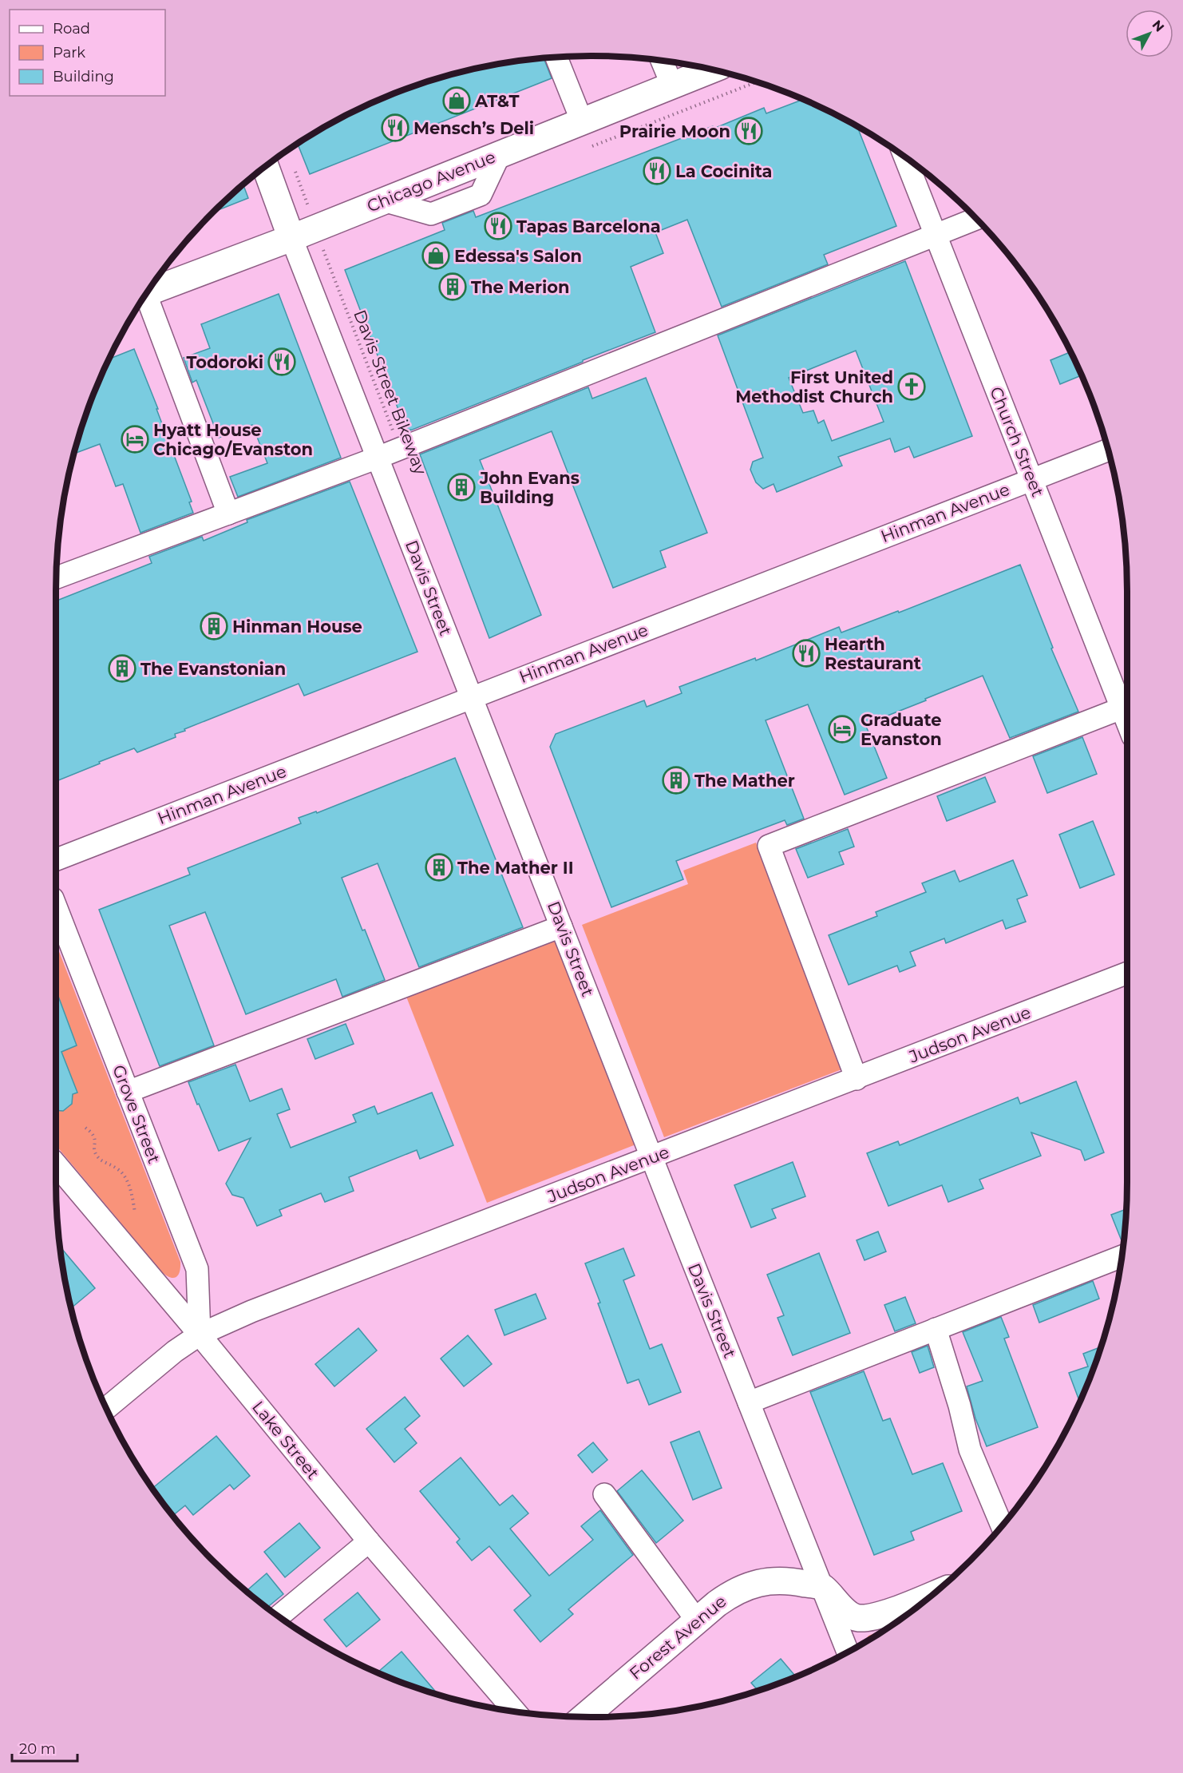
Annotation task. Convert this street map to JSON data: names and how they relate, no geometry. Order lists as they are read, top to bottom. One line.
{"streets":{"main road":["Chicago Avenue","Davis Street","Forest Avenue"],"street":["Church Street","Hinman Avenue","Judson Avenue","Grove Street","Lake Street"],"path":["Davis Street Bikeway"]},"crossings":[["Chicago Avenue","Davis Street Bikeway"],["Chicago Avenue","Davis Street"],["Church Street","Hinman Avenue"],["Hinman Avenue","Davis Street"],["Davis Street","Judson Avenue"],["Davis Street","Forest Avenue"],["Judson Avenue","Grove Street"],["Judson Avenue","Lake Street"],["Grove Street","Lake Street"]],"places":{"shop":["AT&T","Edessa's Salon"],"restaurant":["Mensch’s Deli","Prairie Moon","La Cocinita","Tapas Barcelona","Todoroki","Hearth Restaurant"],"building":["The Merion","John Evans Building","Hinman House","The Evanstonian","The Mather","The Mather II"],"church":["First United Methodist Church"],"hotel":["Hyatt House Chicago/Evanston","Graduate Evanston"]},"legend":["Road","Park","Building"],"scale_bar":"20 m","north":"top right"}
